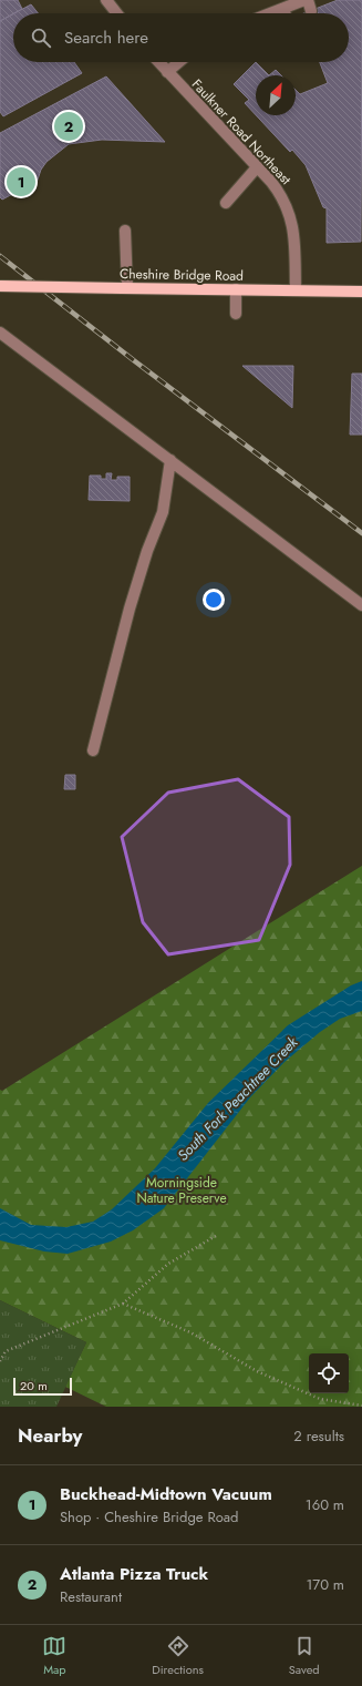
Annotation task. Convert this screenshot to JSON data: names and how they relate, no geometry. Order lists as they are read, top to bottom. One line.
{"streets":{"main road":["Cheshire Bridge Road"],"street":["Faulkner Road Northeast"]},"crossings":[["Faulkner Road Northeast","Cheshire Bridge Road"]],"water":["South Fork Peachtree Creek"],"parks":["Morningside Nature Preserve"],"scale_bar":"20 m","north":"top right","page":{"search":"Search here","pins":["2","1"],"scale":"20 m","heading":["Nearby","2 results"],"list":[{"mark":"1","name":"Buckhead-Midtown Vacuum","note":"Shop · Cheshire Bridge Road","value":"160 m"},{"mark":"2","name":"Atlanta Pizza Truck","note":"Restaurant","value":"170 m"}],"nav":["Map","Directions","Saved"]}}
